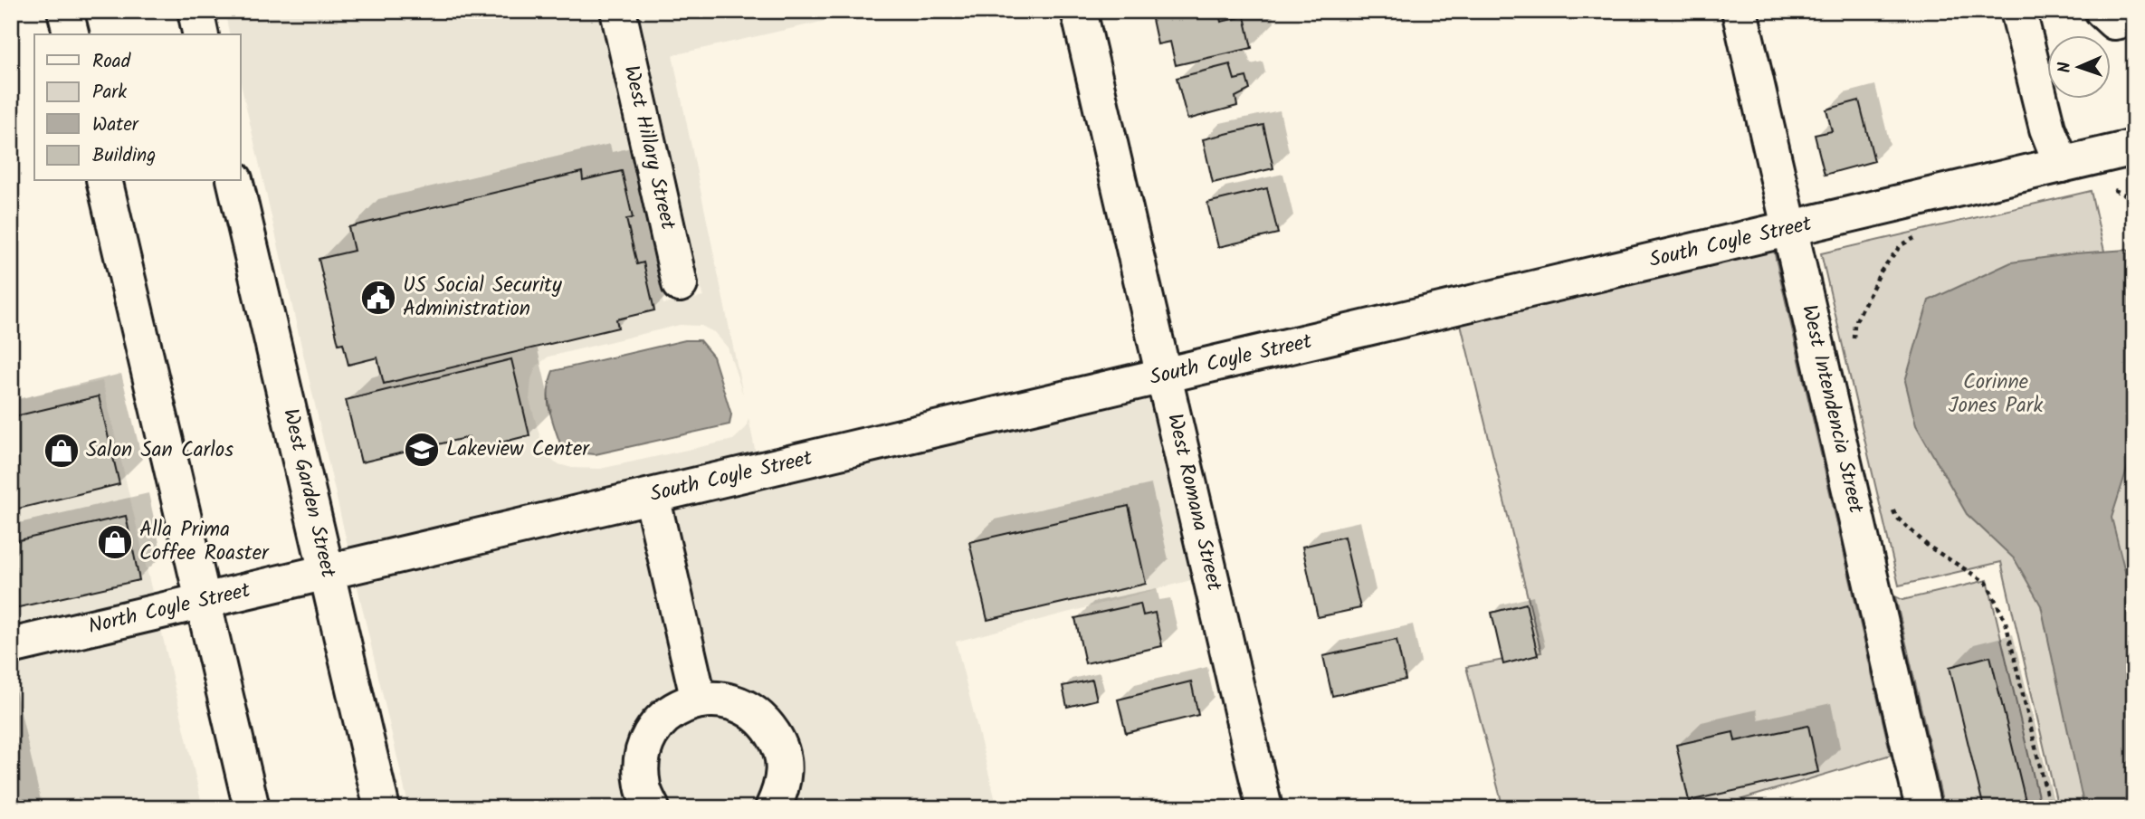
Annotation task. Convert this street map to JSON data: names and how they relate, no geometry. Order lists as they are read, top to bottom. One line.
{"streets":{"street":["West Hillary Street","South Coyle Street","West Intendencia Street","West Garden Street","West Romana Street","North Coyle Street"]},"crossings":[["South Coyle Street","West Intendencia Street"],["South Coyle Street","West Garden Street"],["South Coyle Street","West Romana Street"],["South Coyle Street","North Coyle Street"],["West Garden Street","North Coyle Street"]],"parks":["Corinne Jones Park"],"places":{"public building":["US Social Security Administration"],"school or university":["Lakeview Center"],"shop":["Salon San Carlos","Alla Prima Coffee Roaster"]},"legend":["Road","Park","Water","Building"],"north":"left"}
